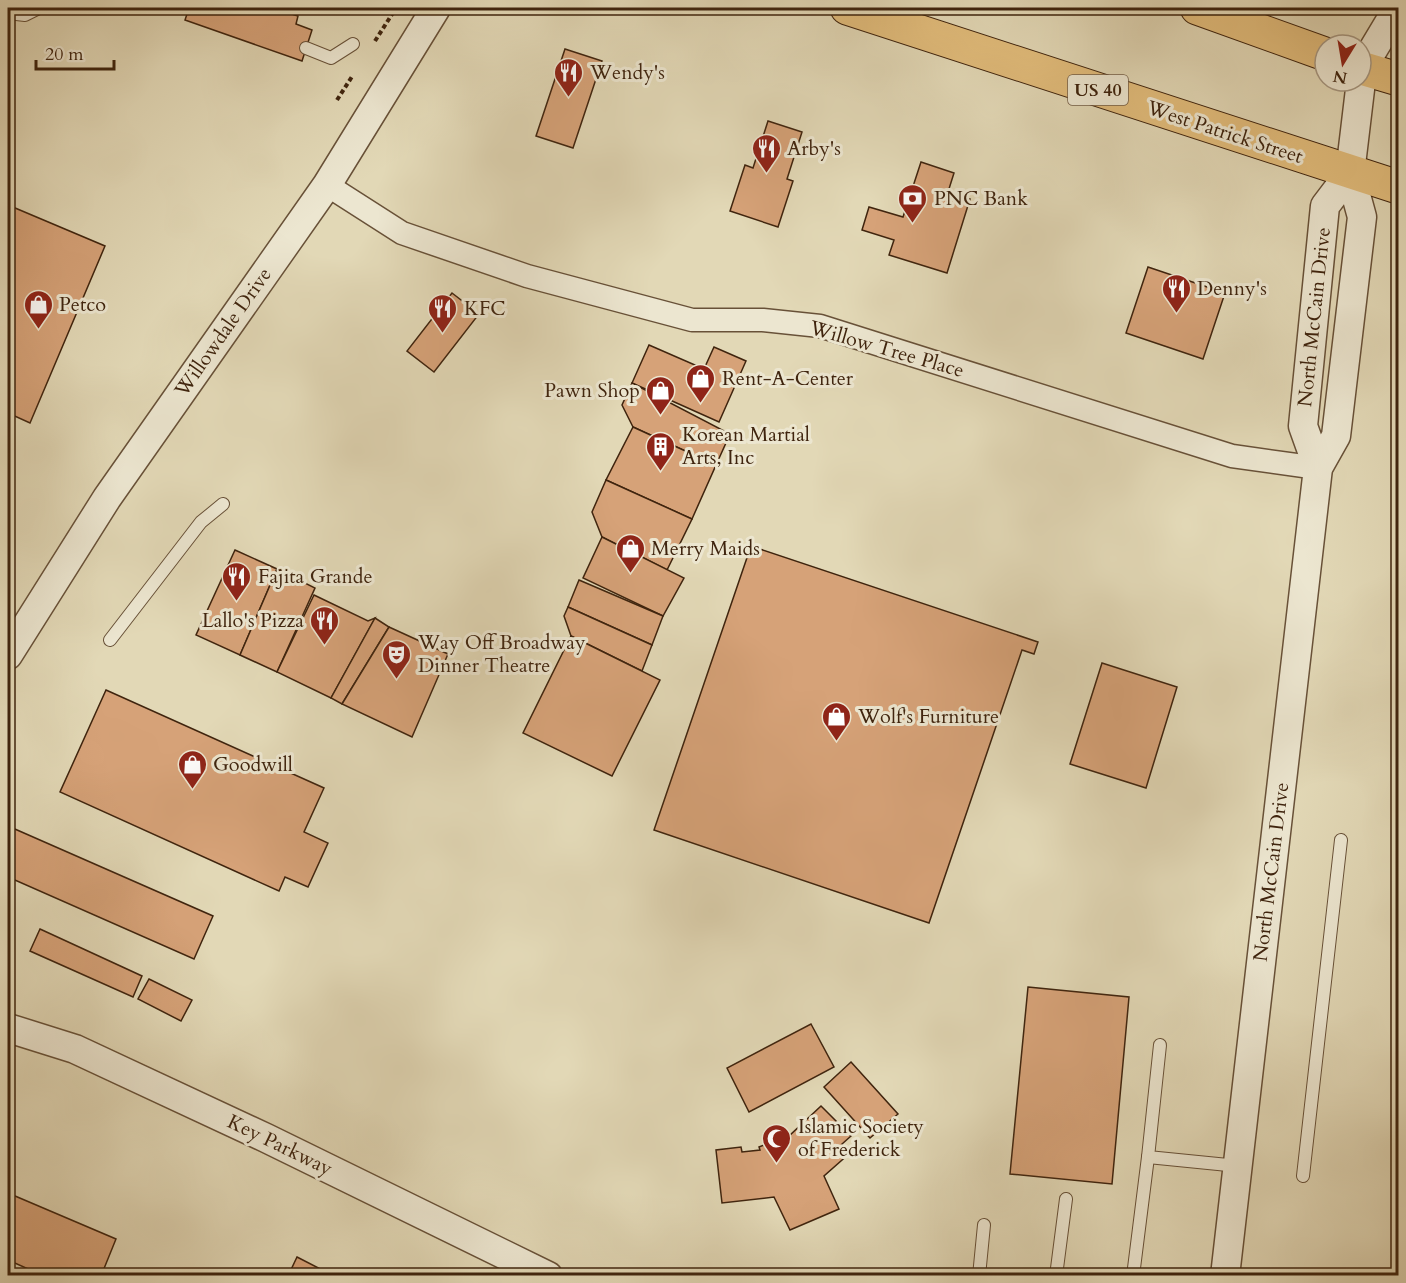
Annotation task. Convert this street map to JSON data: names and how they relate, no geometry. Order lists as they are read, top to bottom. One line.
{"streets":{"main road":["US 40","West Patrick Street"],"street":["North McCain Drive","Willowdale Drive","Willow Tree Place","Key Parkway"]},"crossings":[["West Patrick Street","North McCain Drive"],["North McCain Drive","Willow Tree Place"],["Willowdale Drive","Willow Tree Place"]],"places":{"restaurant":["Wendy's","Arby's","Denny's","KFC","Fajita Grande","Lallo's Pizza"],"bank":["PNC Bank"],"shop":["Petco","Rent-A-Center","Pawn Shop","Merry Maids","Wolf's Furniture","Goodwill"],"building":["Korean Martial Arts, Inc"],"theatre":["Way Off Broadway Dinner Theatre"],"mosque":["Islamic Society of Frederick"]},"scale_bar":"20 m","north":"bottom"}
